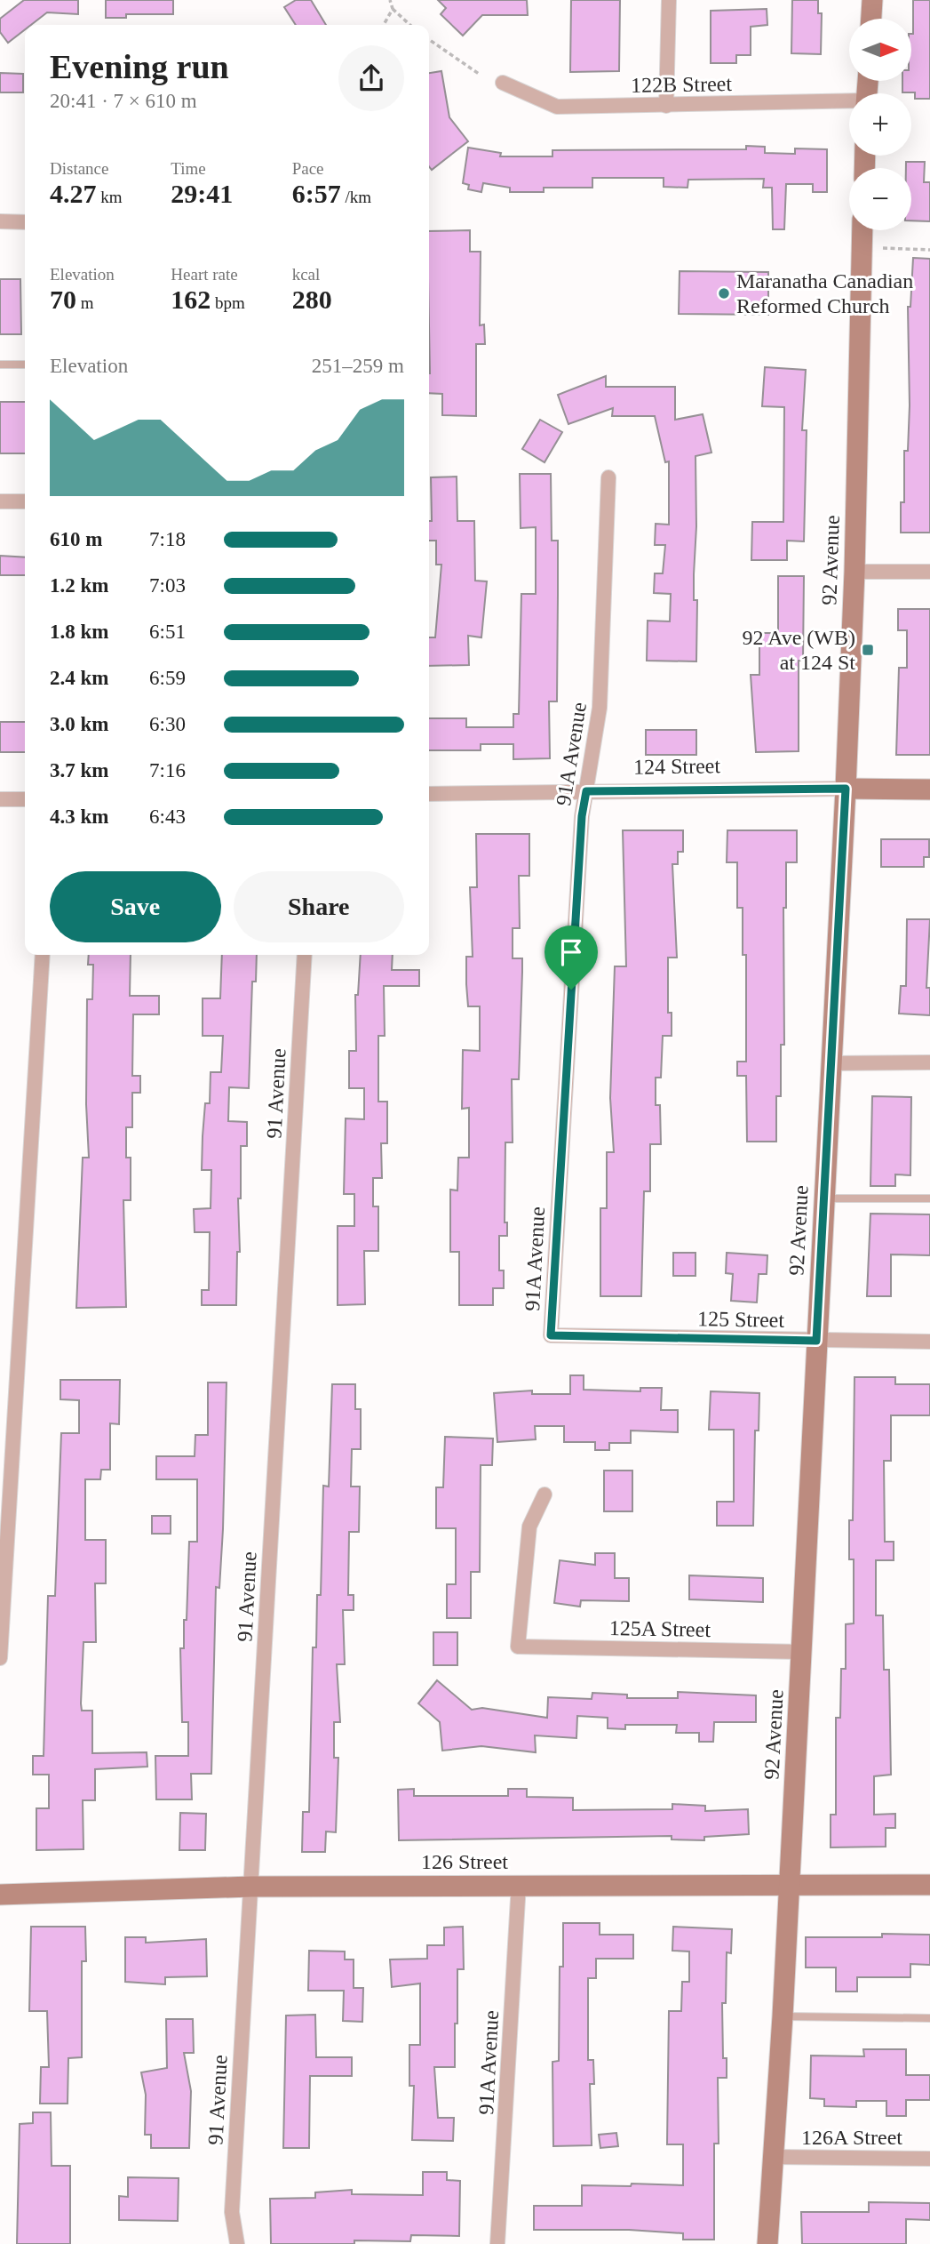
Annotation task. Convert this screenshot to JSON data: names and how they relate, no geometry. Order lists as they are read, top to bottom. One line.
{"streets":{"street":["122B Street","92 Avenue","91A Avenue","124 Street","91 Avenue","125 Street","125A Street","126 Street","126A Street"]},"crossings":[["92 Avenue","124 Street"],["92 Avenue","125 Street"],["92 Avenue","125A Street"],["92 Avenue","126 Street"],["92 Avenue","126A Street"],["91A Avenue","124 Street"],["91A Avenue","125 Street"],["91A Avenue","126 Street"],["91 Avenue","126 Street"]],"places":{"other":["Maranatha Canadian Reformed Church"],"transit":["92 Ave (WB) at 124 St"]},"north":"right","page":{"map_buttons":["+","−"],"heading":["Evening run","20:41 · 7 × 610 m"],"stats":[["Distance","4.27 km"],["Time","29:41"],["Pace","6:57 /km"],["Elevation","70 m"],["Heart rate","162 bpm"],["kcal","280"]],"chart":["Elevation","251–259 m"],"list":[{"name":"610 m","note":"7:18"},{"name":"1.2 km","note":"7:03"},{"name":"1.8 km","note":"6:51"},{"name":"2.4 km","note":"6:59"},{"name":"3.0 km","note":"6:30"},{"name":"3.7 km","note":"7:16"},{"name":"4.3 km","note":"6:43"}],"buttons":["Save","Share"]}}
